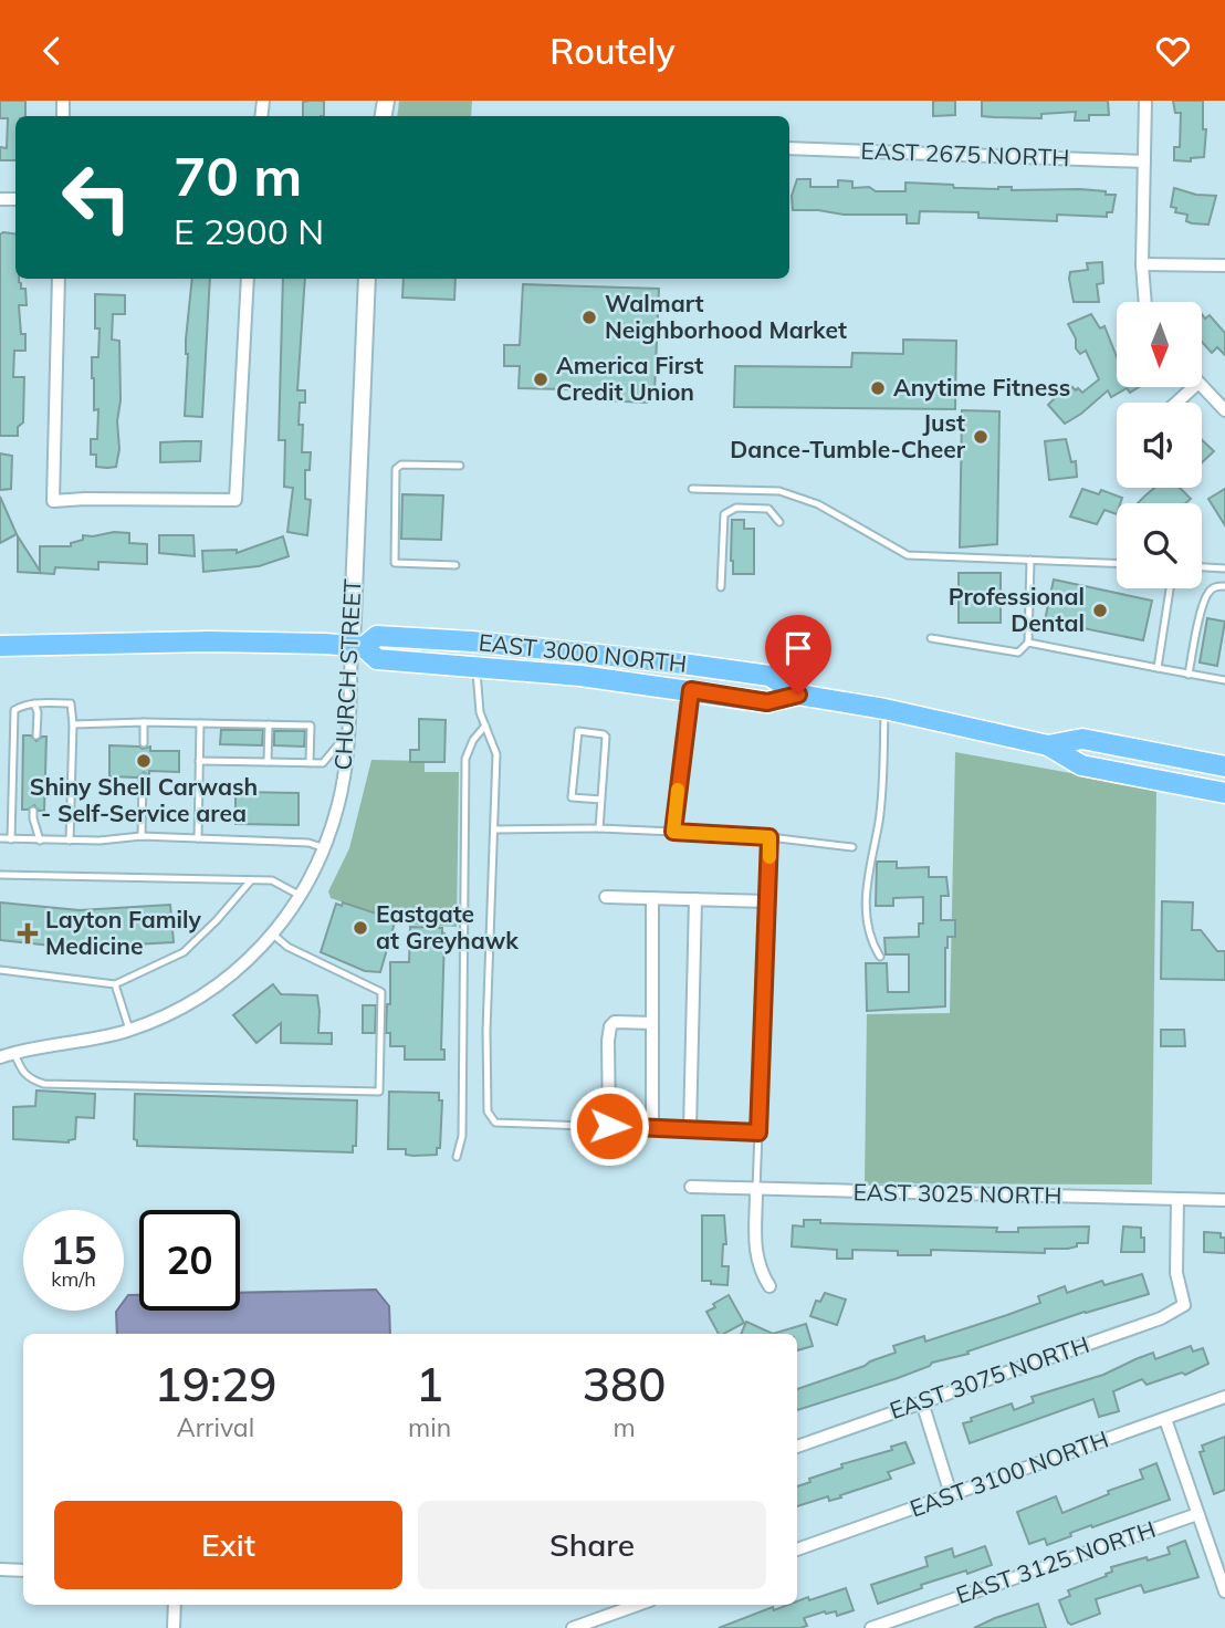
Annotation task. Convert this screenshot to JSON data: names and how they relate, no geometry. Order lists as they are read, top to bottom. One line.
{"streets":{"main road":["EAST 3000 NORTH"],"street":["EAST 2675 NORTH","CHURCH STREET","EAST 3025 NORTH","EAST 3075 NORTH","EAST 3100 NORTH","EAST 3125 NORTH"]},"crossings":[["EAST 3000 NORTH","CHURCH STREET"],["EAST 3025 NORTH","EAST 3075 NORTH"]],"places":{"other":["Walmart Neighborhood Market","America First Credit Union","Anytime Fitness","Just Dance-Tumble-Cheer","Professional Dental","Shiny Shell Carwash - Self-Service area","Eastgate at Greyhawk"],"health":["Layton Family Medicine"]},"north":"bottom","page":{"header":"Routely","turn":["70 m","E 2900 N"],"speed":"15 km/h","limit":"20","eta":["19:29","Arrival","1","min","380","m"],"buttons":["Exit","Share"]}}
